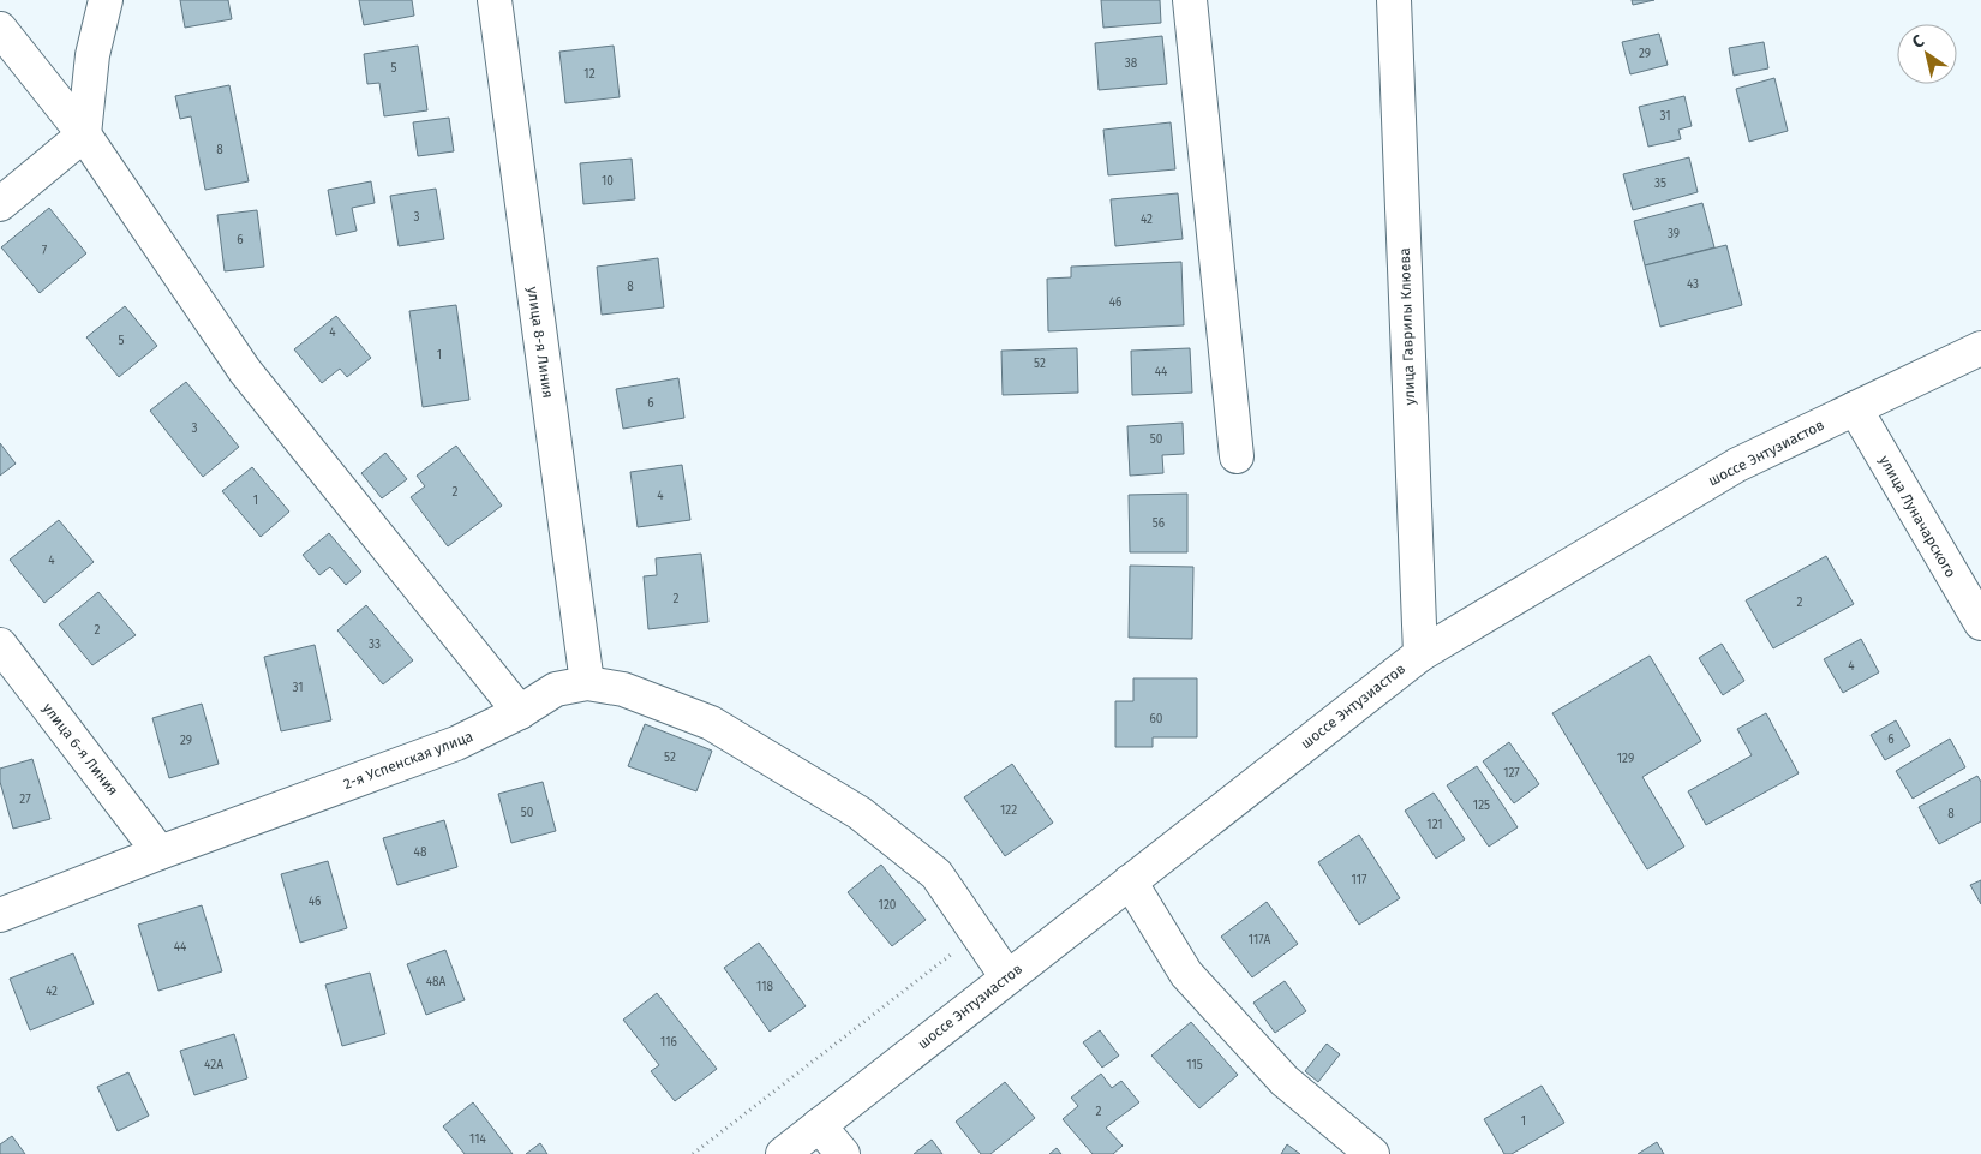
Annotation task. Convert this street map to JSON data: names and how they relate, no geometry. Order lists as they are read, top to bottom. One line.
{"streets":{"street":["улица Гаврилы Клюева","улица 8-я Линия","шоссе Энтузиастов","улица Луначарского","улица 6-я Линия","2-я Успенская улица"]},"crossings":[["улица Гаврилы Клюева","шоссе Энтузиастов"],["улица 8-я Линия","2-я Успенская улица"],["шоссе Энтузиастов","улица Луначарского"],["шоссе Энтузиастов","2-я Успенская улица"],["улица 6-я Линия","2-я Успенская улица"]],"house_numbers":["29","38","5","12","31","8","10","35","3","42","39","6","7","43","8","46","4","5","1","52","44","6","3","50","2","4","1","56","4","2","2","2","33","4","31","60","6","29","52","129","127","27","125","122","50","8","121","48","117","46","120","117А","44","48А","118","42","116","42А","115","2","1","114"],"north":"top left"}
